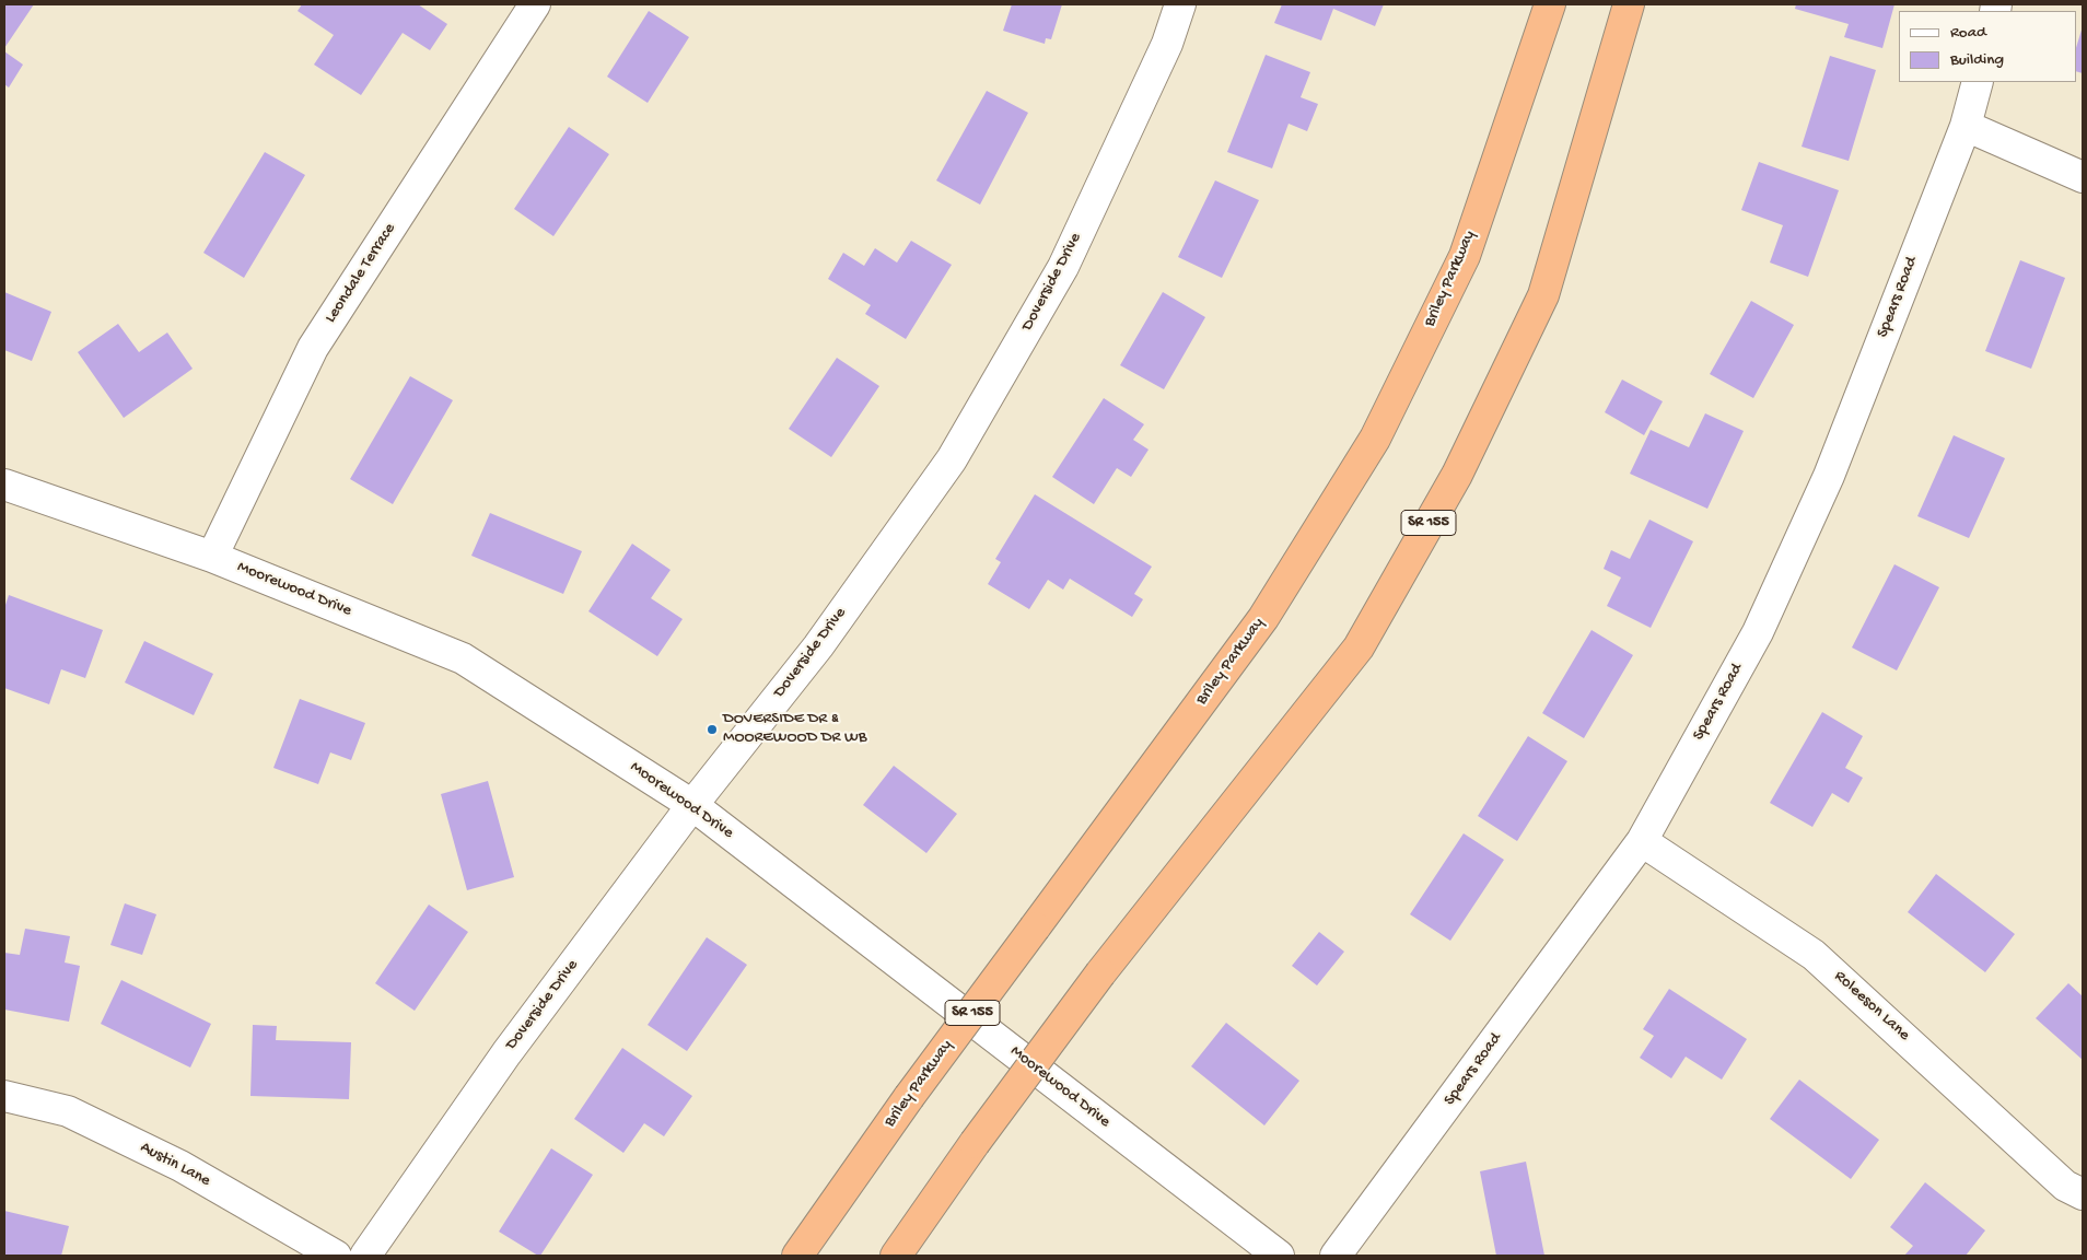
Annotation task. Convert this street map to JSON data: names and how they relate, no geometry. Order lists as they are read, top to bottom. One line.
{"streets":{"highway":["Briley Parkway","SR 155"],"street":["Leondale Terrace","Doverside Drive","Spears Road","Moorewood Drive","Roleeson Lane","Austin Lane"]},"crossings":[["Leondale Terrace","Moorewood Drive"],["Doverside Drive","Moorewood Drive"],["Spears Road","Roleeson Lane"]],"places":["DOVERSIDE DR & MOOREWOOD DR WB"],"legend":["Road","Building"]}
